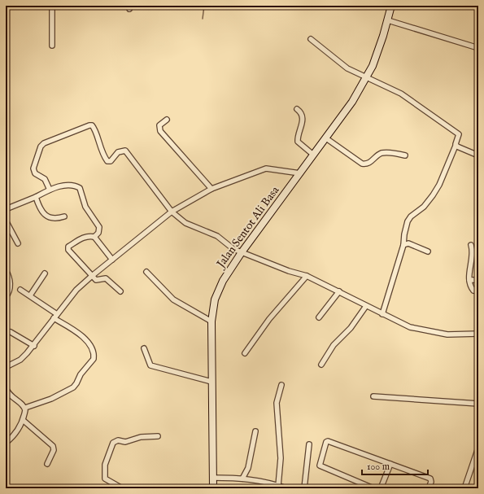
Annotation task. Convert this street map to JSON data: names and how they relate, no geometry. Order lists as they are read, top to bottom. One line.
{"streets":{"main road":["Jalan Sentot Ali Basa"]},"scale_bar":"100 m"}
